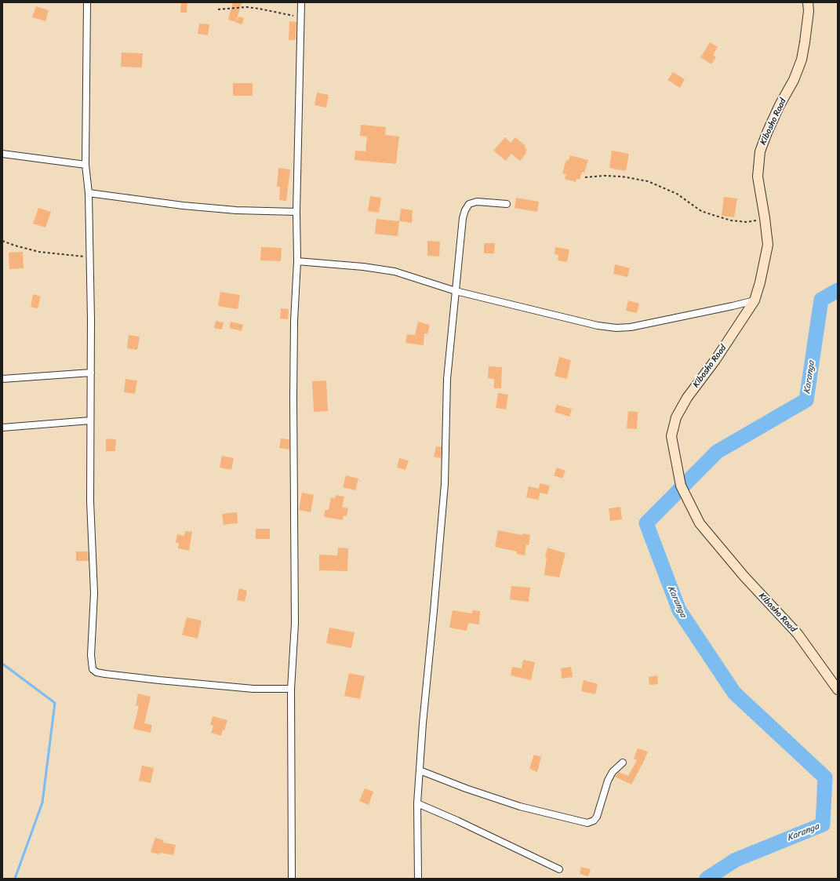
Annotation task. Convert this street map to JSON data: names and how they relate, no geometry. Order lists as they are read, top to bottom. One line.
{"streets":{"main road":["Kibosho Road"]},"water":["Karanga"]}
